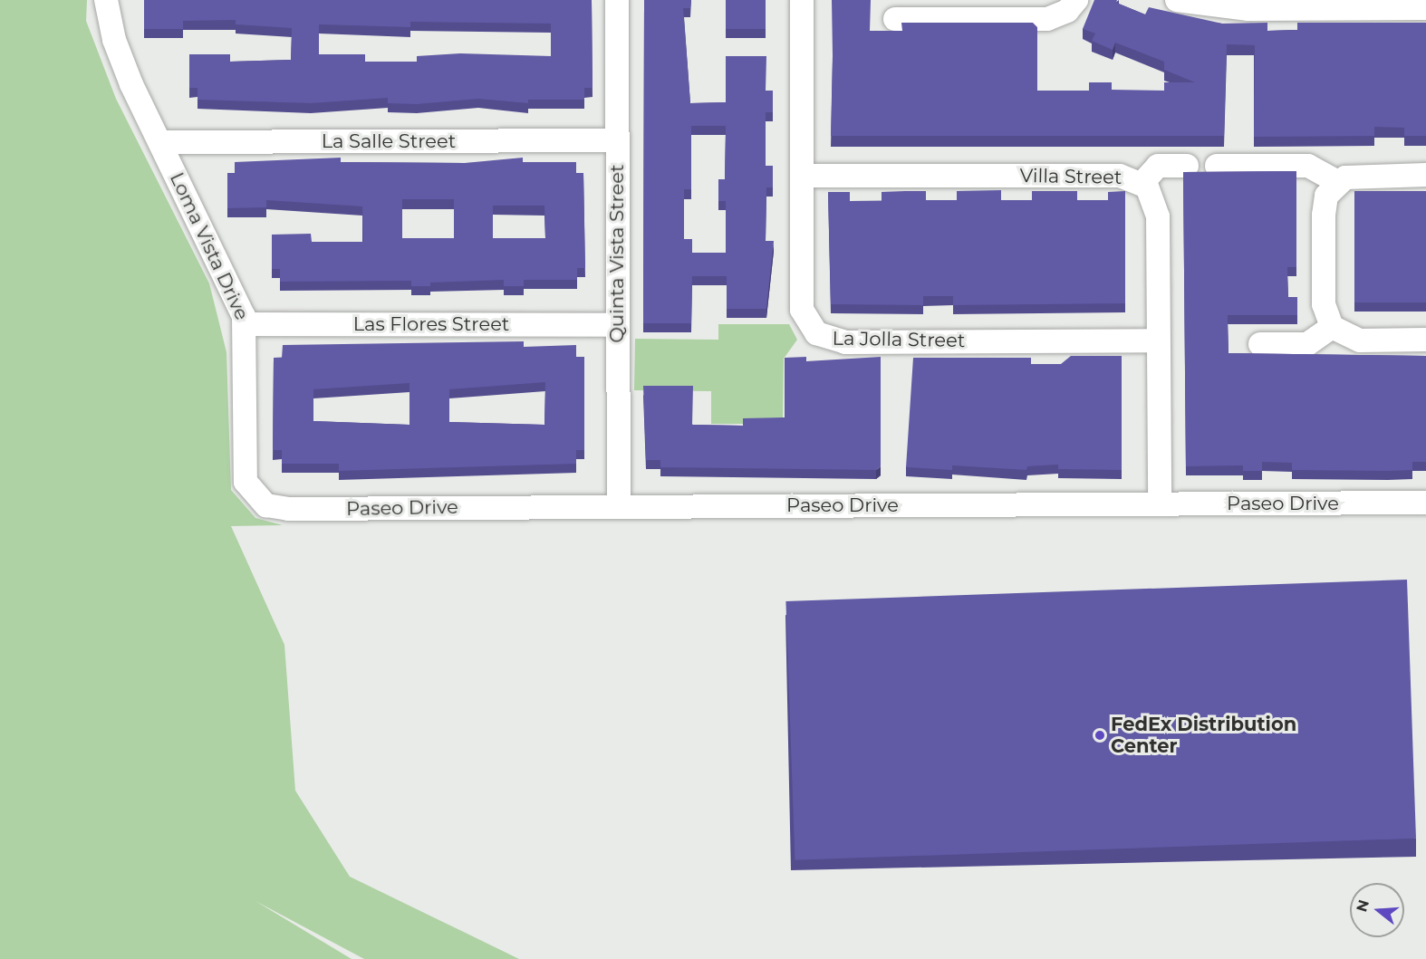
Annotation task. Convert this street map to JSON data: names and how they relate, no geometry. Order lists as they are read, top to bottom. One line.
{"streets":{"street":["La Salle Street","Villa Street","Loma Vista Drive","Quinta Vista Street","Las Flores Street","La Jolla Street","Paseo Drive"]},"crossings":[["La Salle Street","Loma Vista Drive"],["La Salle Street","Quinta Vista Street"],["Villa Street","La Jolla Street"],["Villa Street","Paseo Drive"],["Loma Vista Drive","Las Flores Street"],["Loma Vista Drive","Paseo Drive"],["Quinta Vista Street","Las Flores Street"],["Quinta Vista Street","Paseo Drive"]],"places":["FedEx Distribution Center"],"north":"left"}
